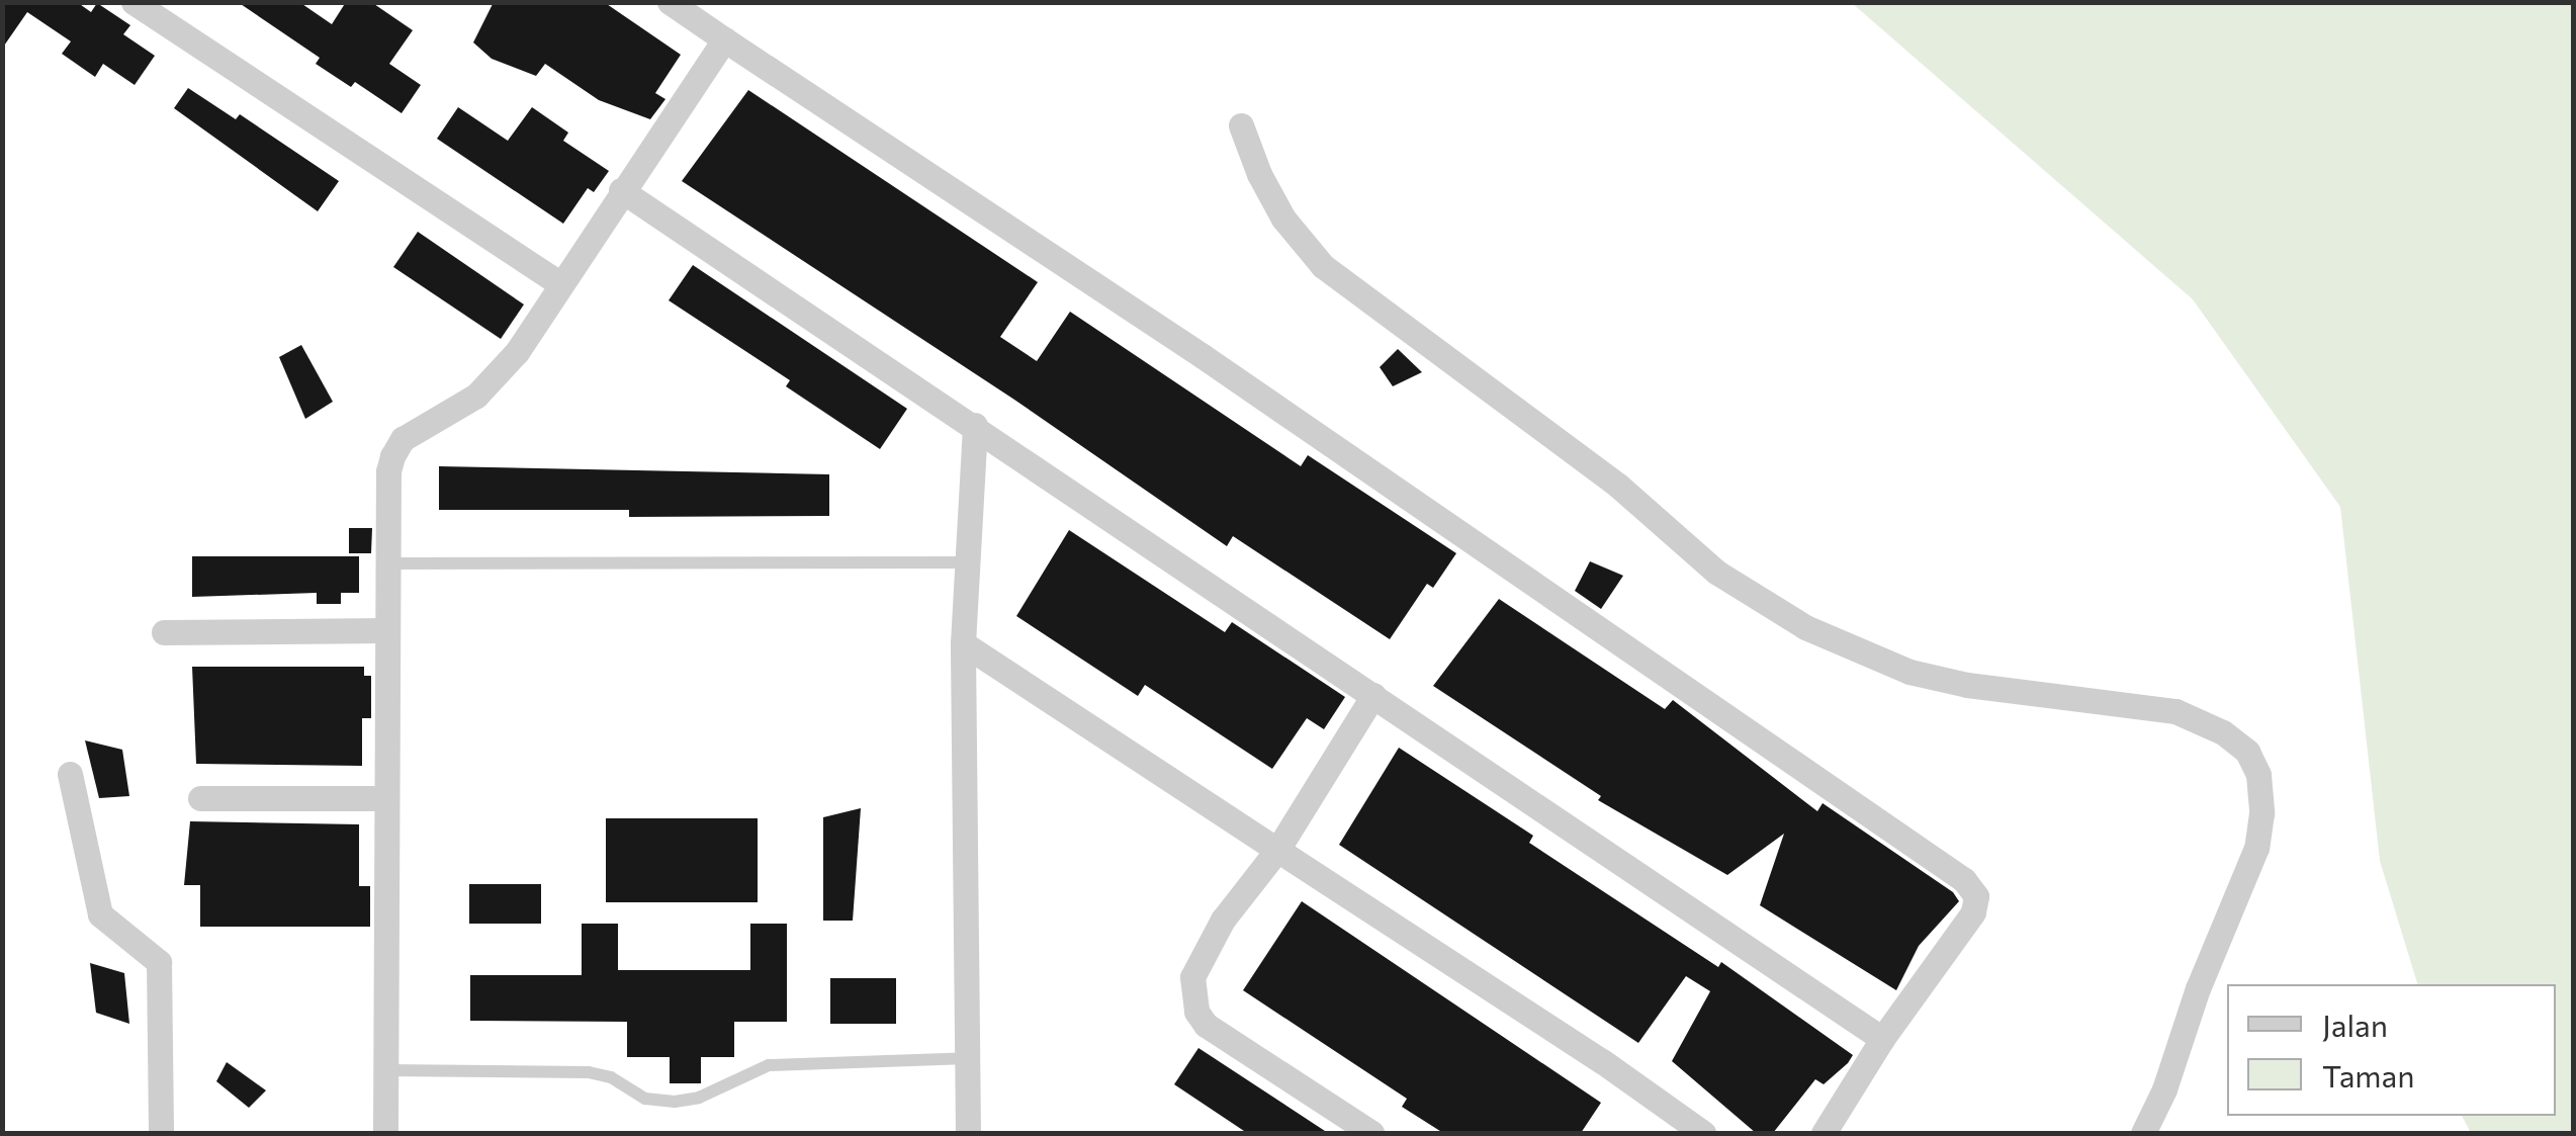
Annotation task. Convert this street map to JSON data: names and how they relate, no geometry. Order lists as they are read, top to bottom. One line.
{"legend":["Jalan","Taman"]}
